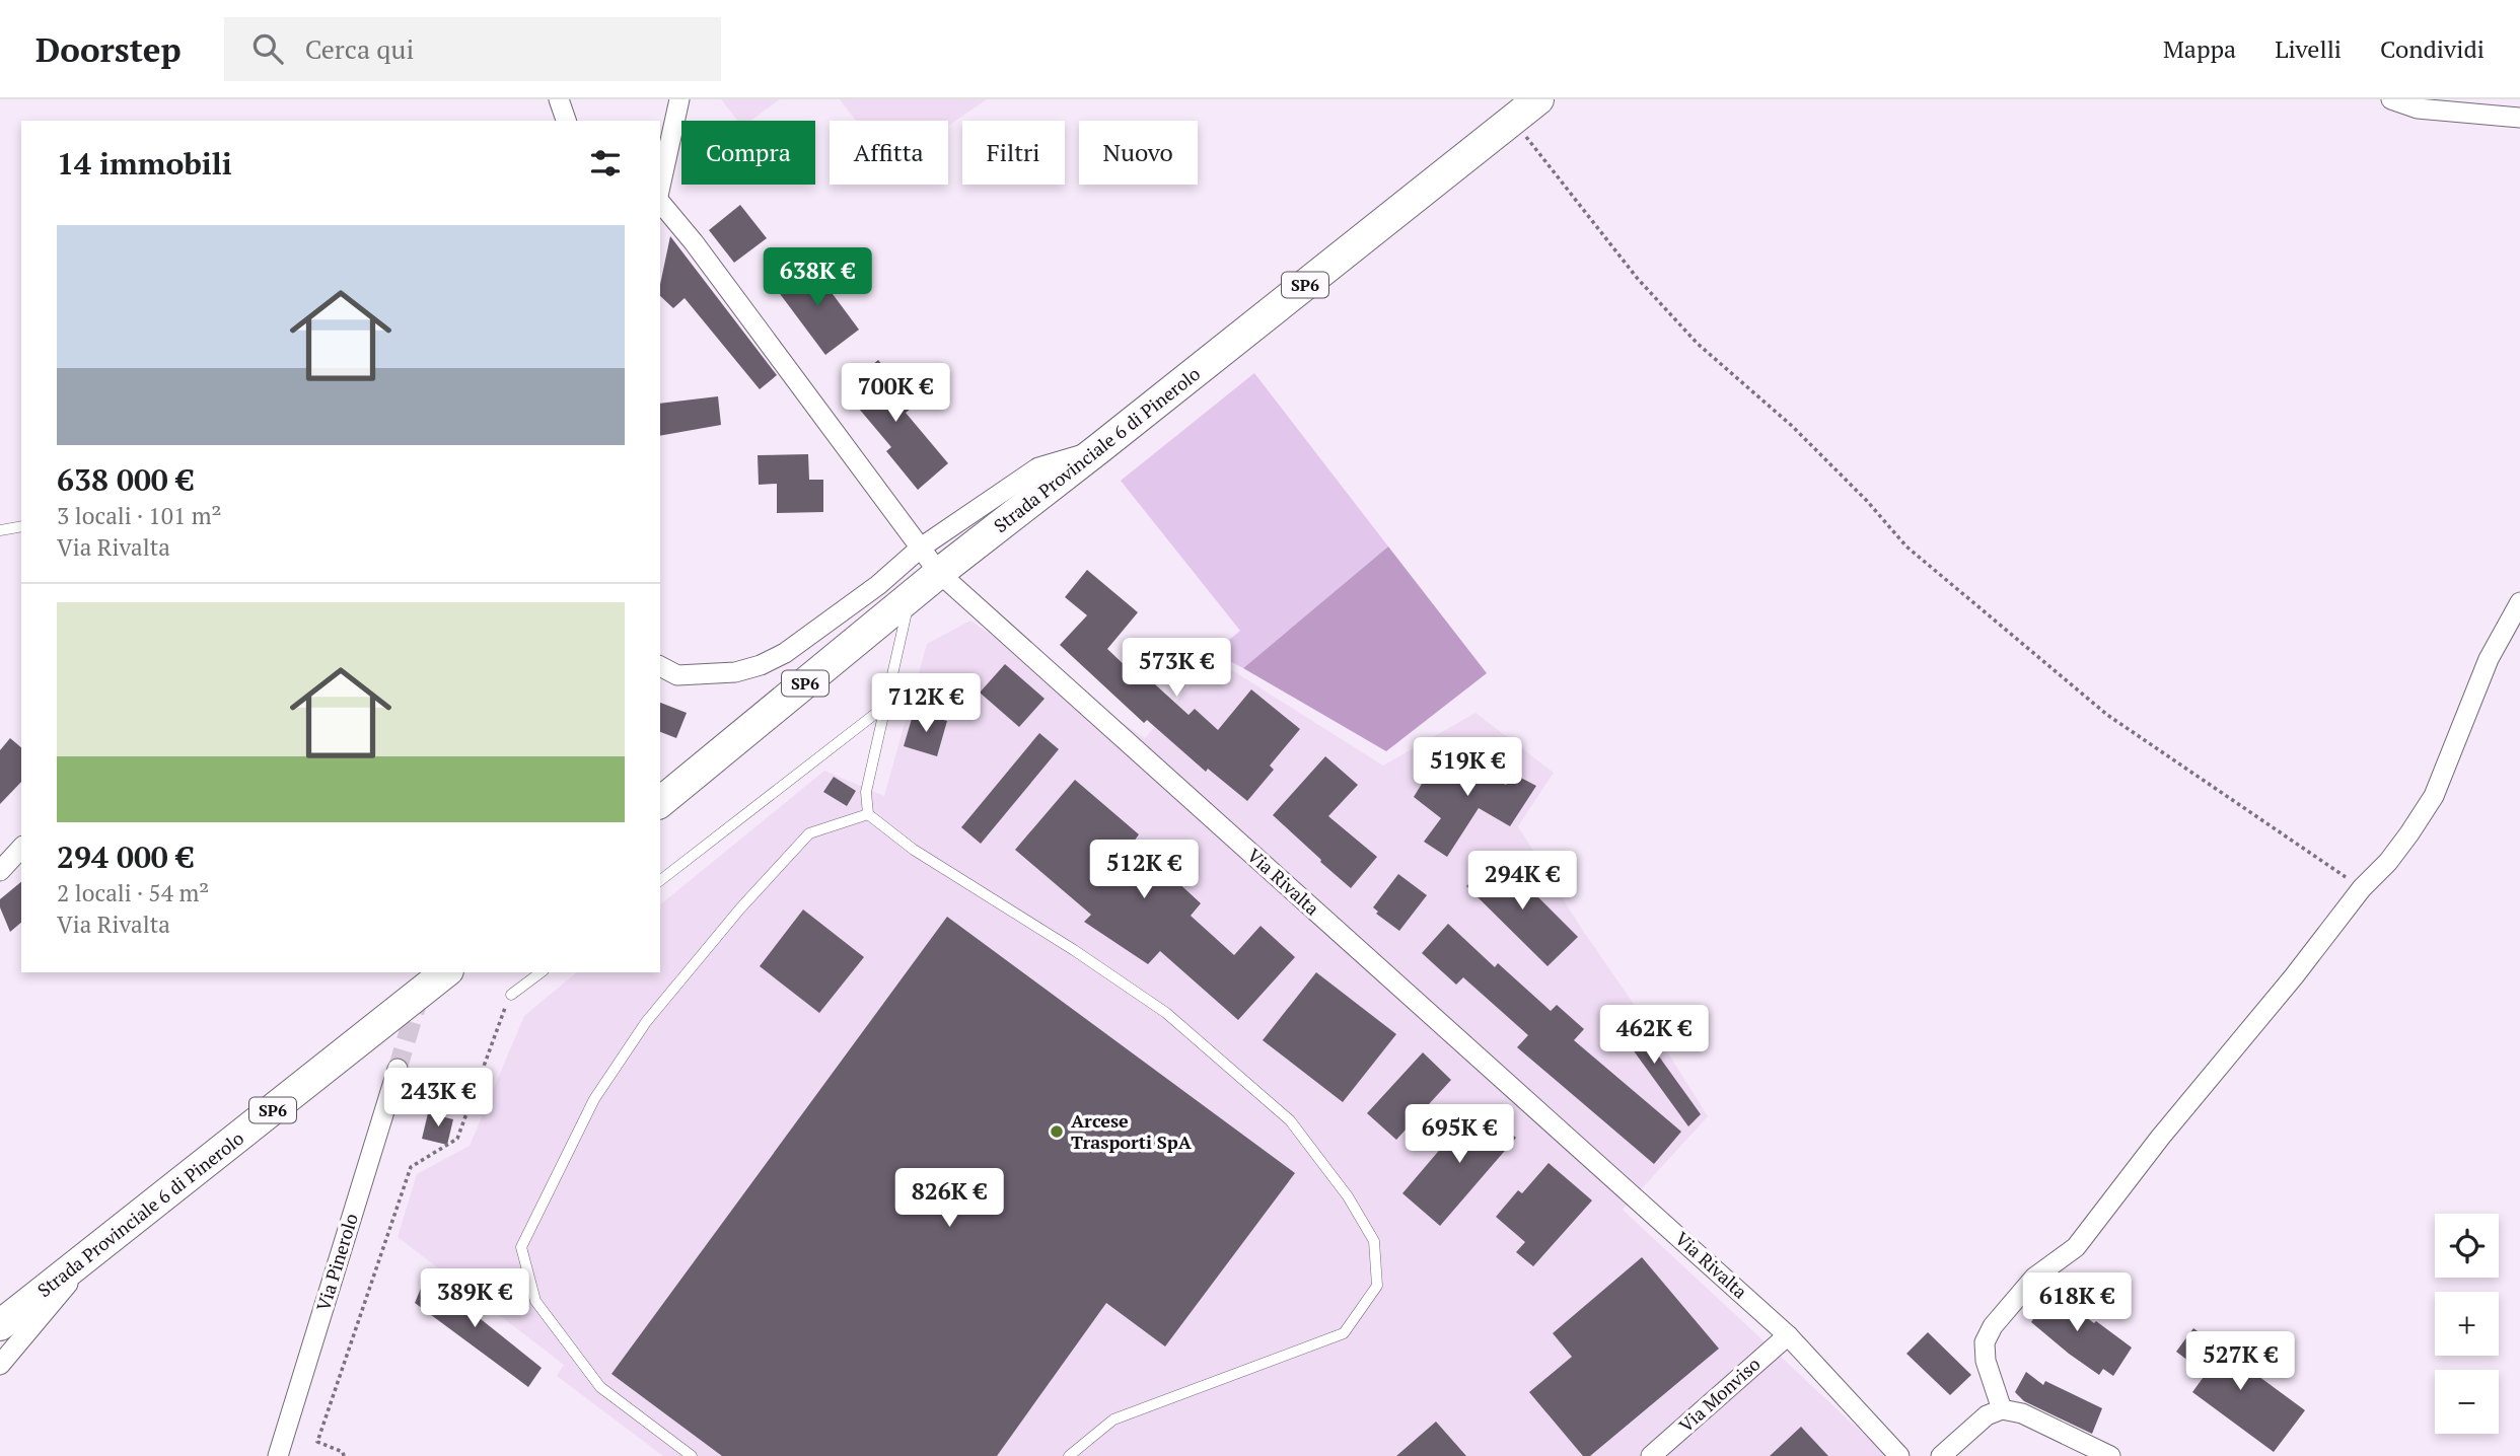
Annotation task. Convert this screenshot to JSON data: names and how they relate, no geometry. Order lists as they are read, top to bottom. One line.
{"streets":{"main road":["SP6","Strada Provinciale 6 di Pinerolo"],"street":["Via Rivalta","Via Pinerolo","Via Monviso"]},"crossings":[["Strada Provinciale 6 di Pinerolo","Via Rivalta"],["Via Rivalta","Via Monviso"]],"places":["Arcese Trasporti SpA"],"page":{"header":"Doorstep","search":"Cerca qui","nav":["Mappa","Livelli","Condividi"],"chip":["Compra","Affitta","Filtri","Nuovo"],"heading":"14 immobili","list":[{"name":"638 000 €","note":"3 locali · 101 m² · Via Rivalta"},{"name":"294 000 €","note":"2 locali · 54 m² · Via Rivalta"}],"price":["638K €","700K €","573K €","712K €","519K €","512K €","294K €","462K €","243K €","695K €","826K €","389K €","618K €","527K €"],"map_buttons":["+","−"]}}
